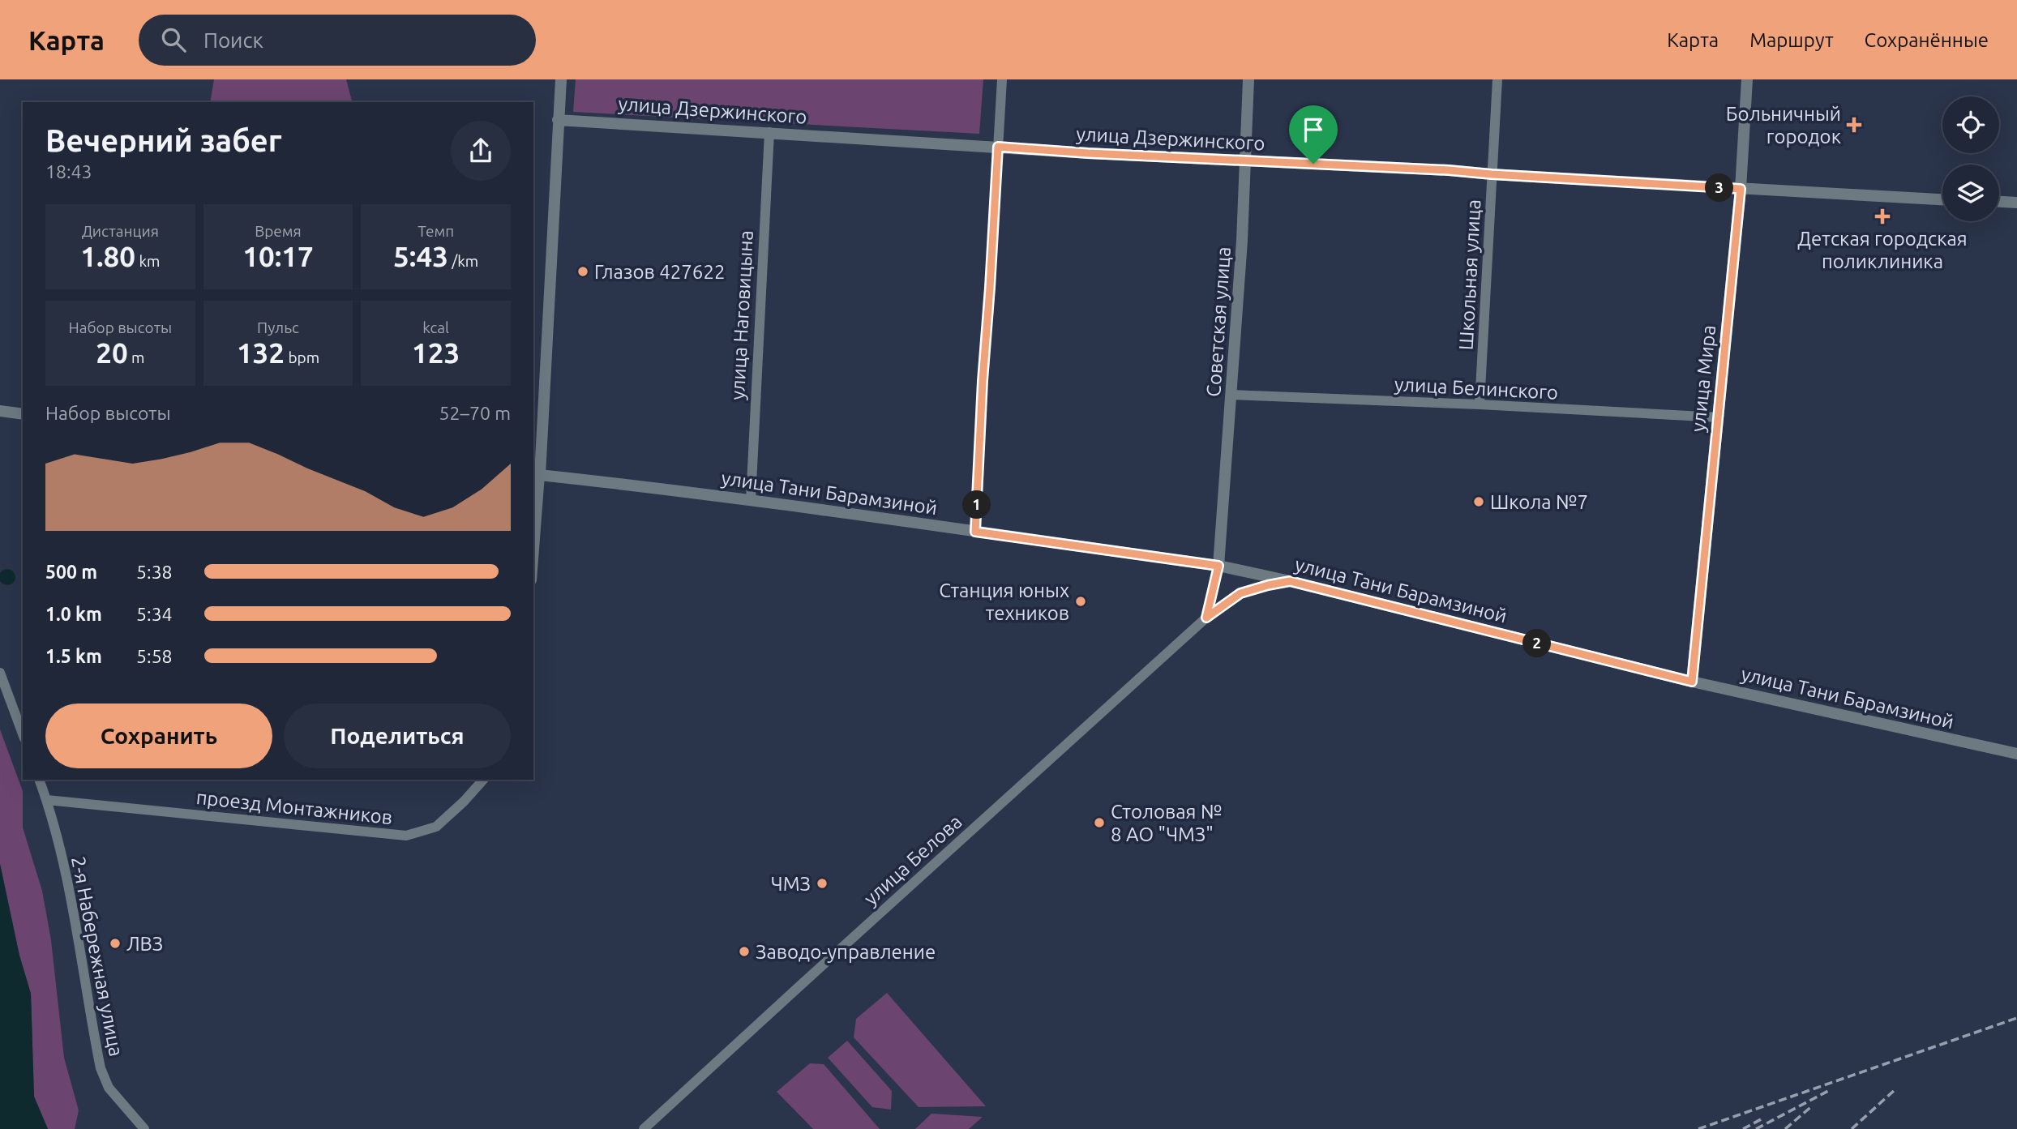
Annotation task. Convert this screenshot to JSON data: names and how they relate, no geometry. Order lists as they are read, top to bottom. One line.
{"streets":{"street":["улица Дзержинского","Школьная улица","улица Наговицына","Советская улица","улица Мира","улица Белинского","улица Тани Барамзиной","проезд Монтажников","улица Белова","2-я Набережная улица"]},"crossings":[["улица Дзержинского","Школьная улица"],["улица Дзержинского","улица Наговицына"],["улица Дзержинского","Советская улица"],["улица Дзержинского","улица Мира"],["Школьная улица","улица Белинского"],["улица Наговицына","улица Тани Барамзиной"],["Советская улица","улица Белинского"],["Советская улица","улица Тани Барамзиной"],["улица Мира","улица Белинского"],["улица Мира","улица Тани Барамзиной"],["улица Тани Барамзиной","улица Белова"],["проезд Монтажников","2-я Набережная улица"]],"places":{"health":["Больничный городок","Детская городская поликлиника"],"other":["Глазов 427622","Школа №7","Станция юных техников","Столовая № 8 АО \"ЧМЗ\"","ЧМЗ","ЛВЗ","Заводо-управление"]},"page":{"header":"Карта","search":"Поиск","nav":["Карта","Маршрут","Сохранённые"],"heading":["Вечерний забег","18:43"],"pins":["3","1","2"],"stats":[["Дистанция","1.80 km"],["Время","10:17"],["Темп","5:43 /km"],["Набор высоты","20 m"],["Пульс","132 bpm"],["kcal","123"]],"chart":["Набор высоты","52–70 m"],"list":[{"name":"500 m","note":"5:38"},{"name":"1.0 km","note":"5:34"},{"name":"1.5 km","note":"5:58"}],"buttons":["Сохранить","Поделиться"]}}
